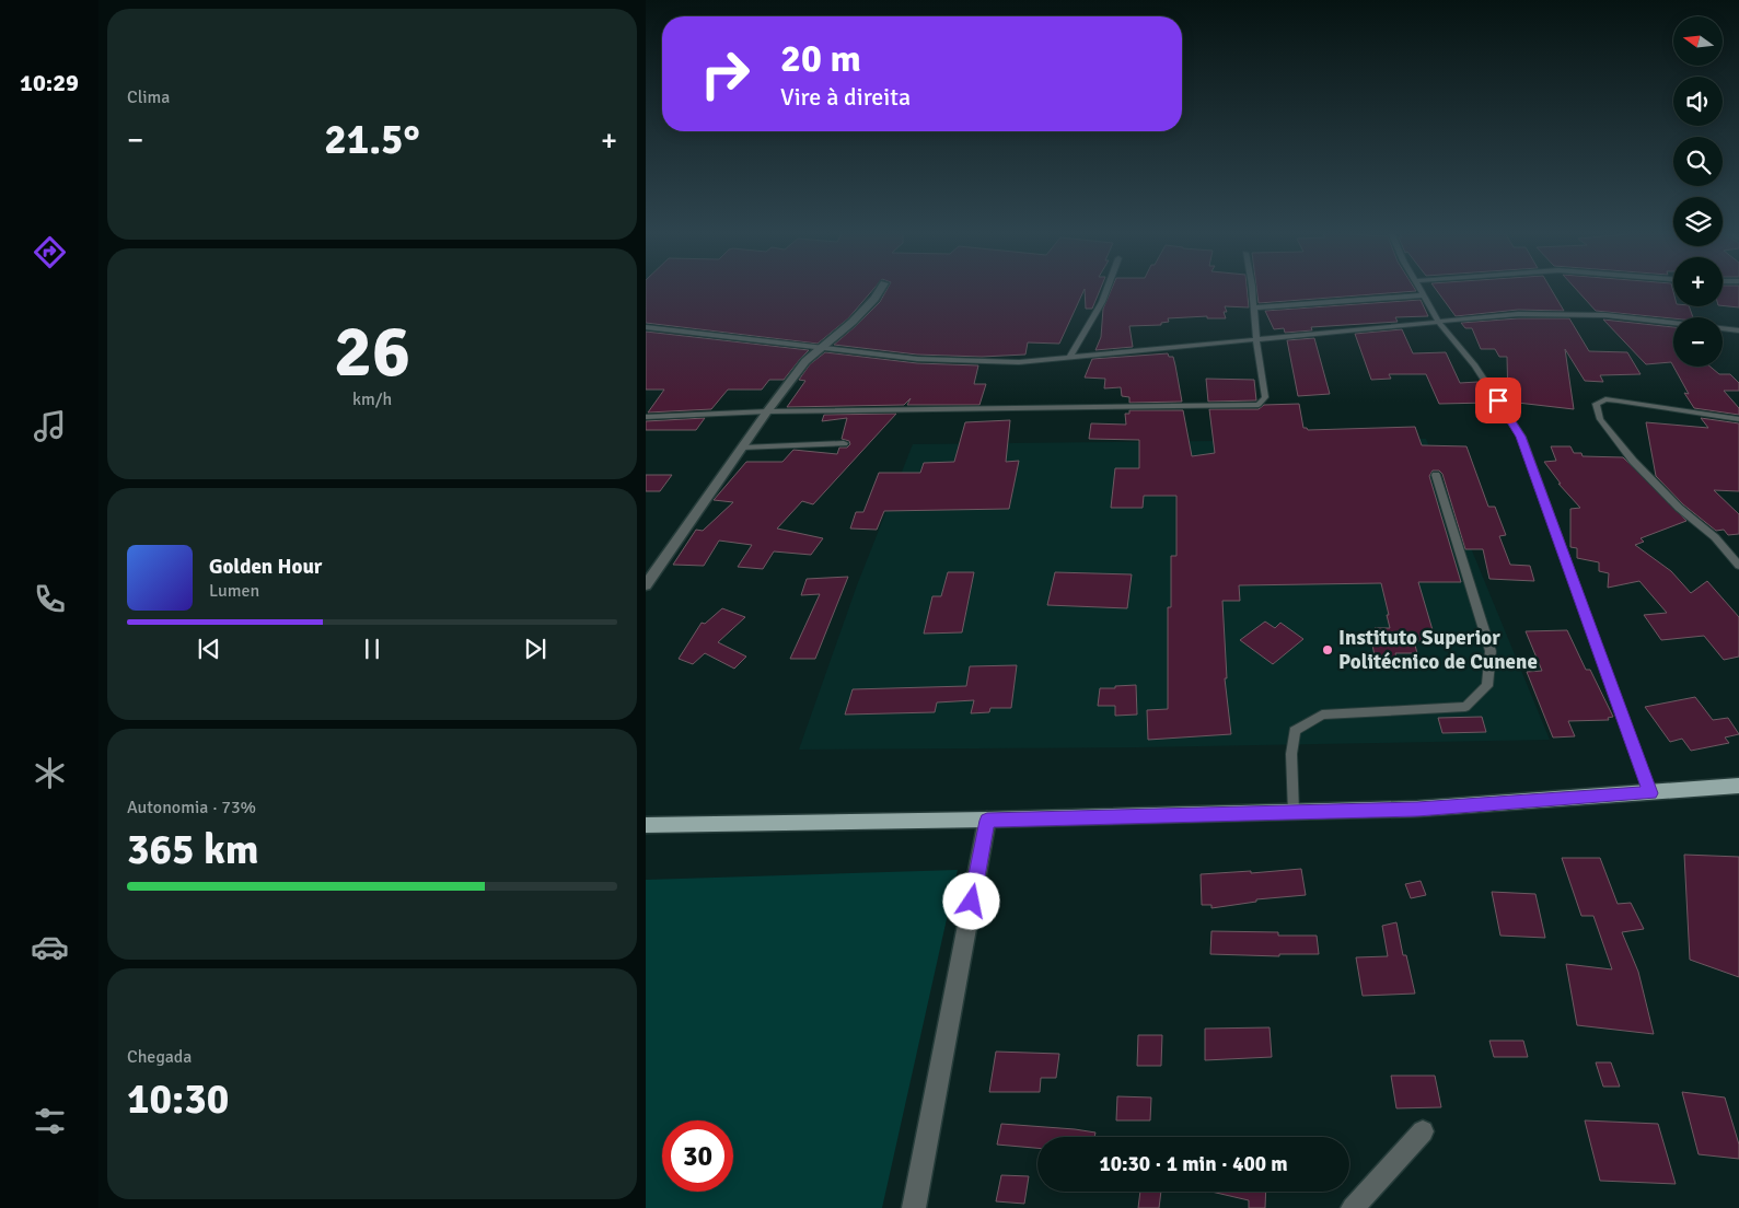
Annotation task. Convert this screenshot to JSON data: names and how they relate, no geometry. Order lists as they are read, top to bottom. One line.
{"places":["Instituto Superior Politécnico de Cunene"],"north":"left","page":{"tabs":"10:29","tile":["Clima",["26","km/h"],["Autonomia · 73%","365 km"],["Chegada","10:30"]],"map_buttons":["+","−"],"turn":["20 m","Vire à direita"],"heat":["−","21.5°","+"],"song":["Golden Hour","Lumen"],"limit":"30","trip":"10:30 · 1 min · 400 m"}}
